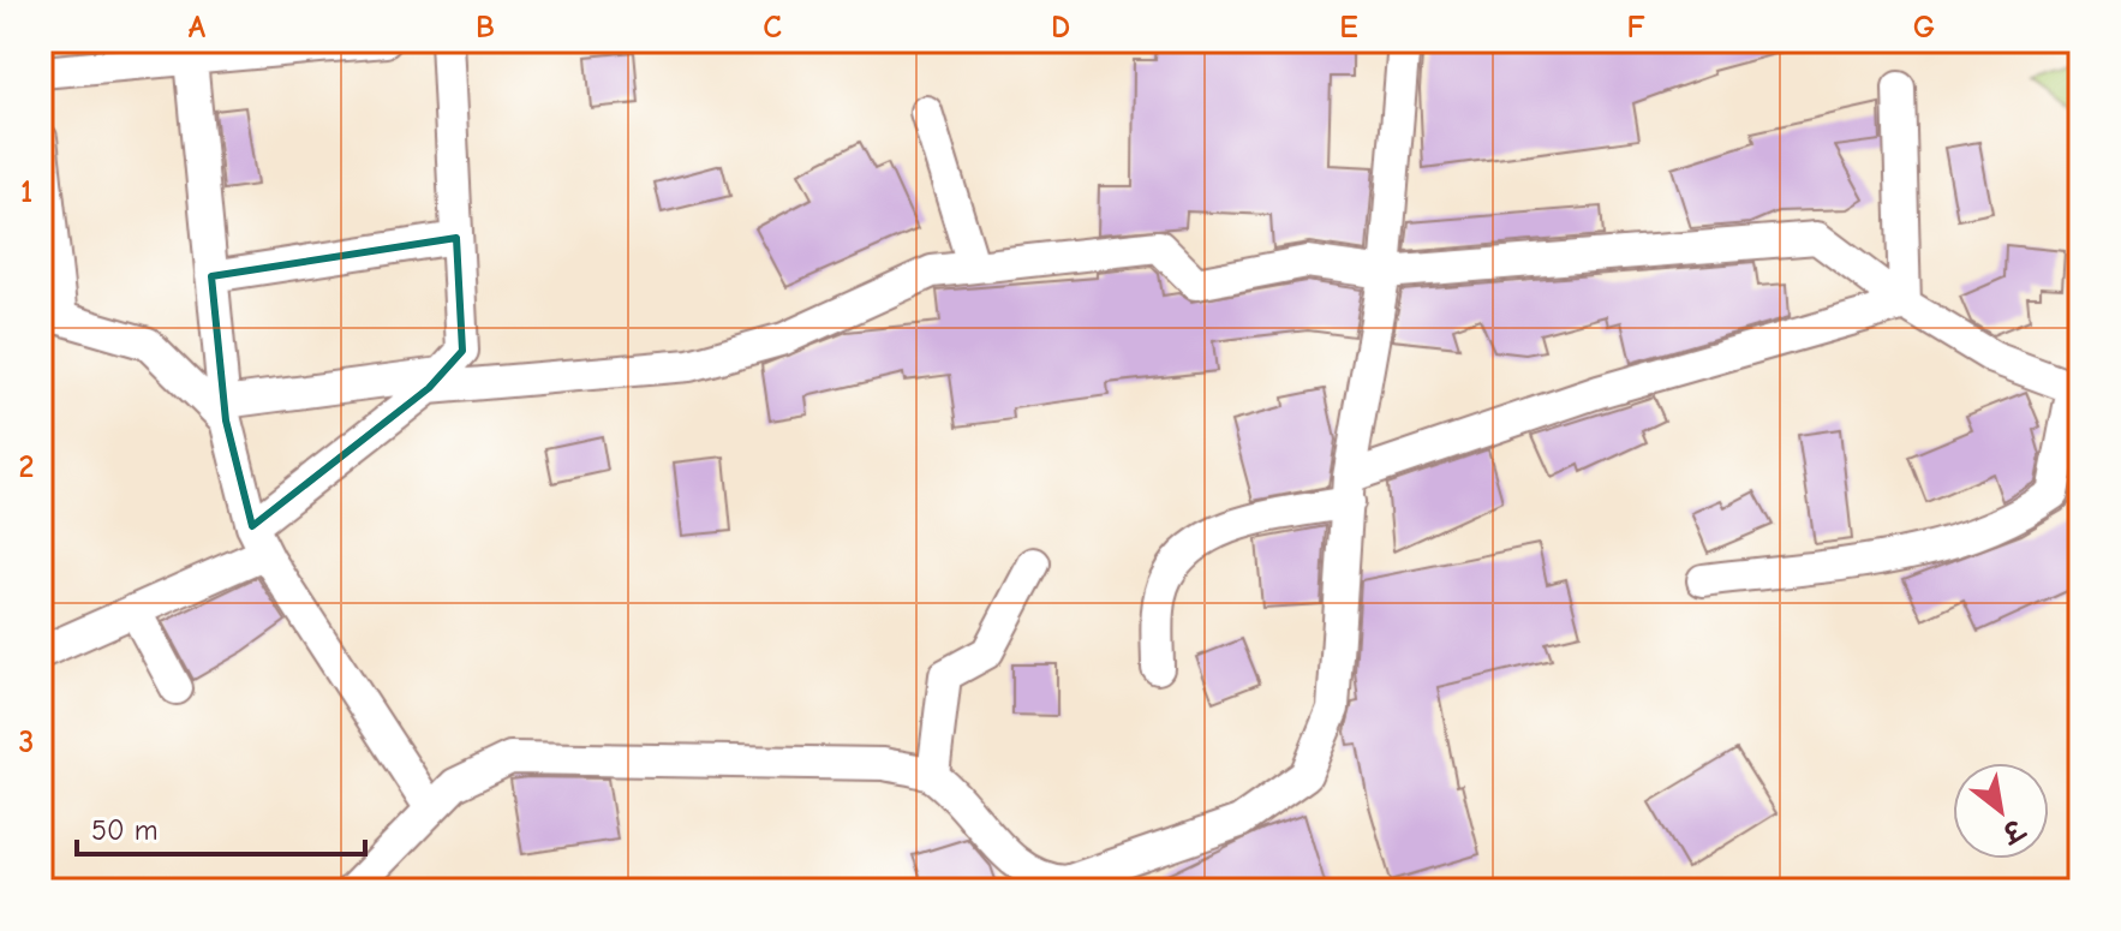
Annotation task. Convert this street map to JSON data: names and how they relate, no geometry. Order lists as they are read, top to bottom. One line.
{"scale_bar":"50 m","north":"bottom right","grid":{"columns":["A","B","C","D","E","F","G"],"rows":["1","2","3"]}}
